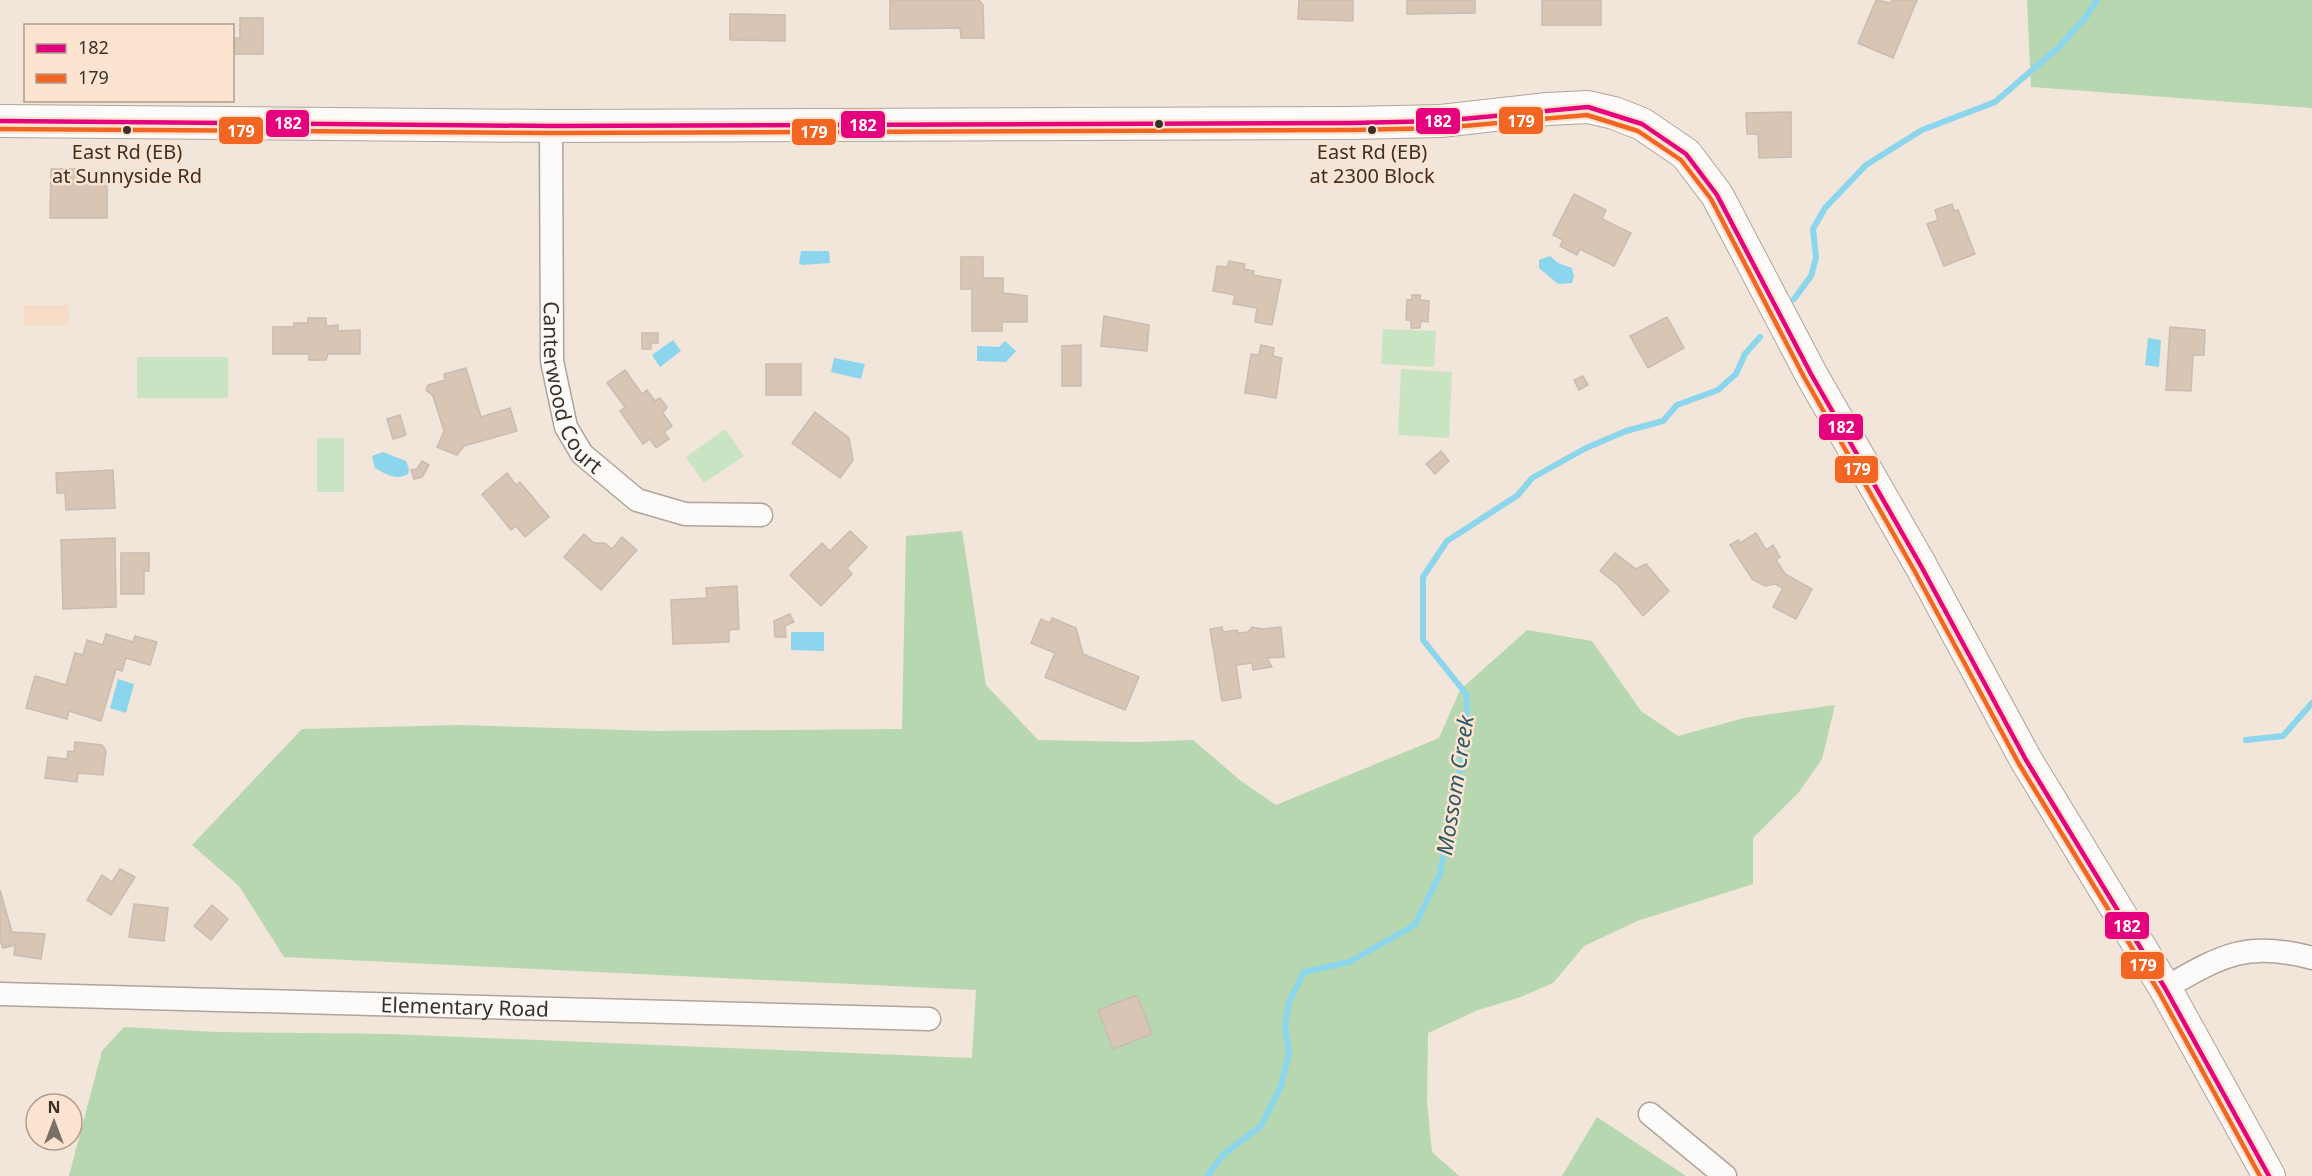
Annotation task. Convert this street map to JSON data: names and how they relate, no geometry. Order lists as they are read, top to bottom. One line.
{"streets":{"street":["Canterwood Court","Elementary Road"]},"water":["Mossom Creek"],"places":["East Rd (EB) at Sunnyside Rd","East Rd (EB) at 2300 Block"],"lines":["transit line 182","transit line 179"],"legend":["182","179"],"north":"top"}
